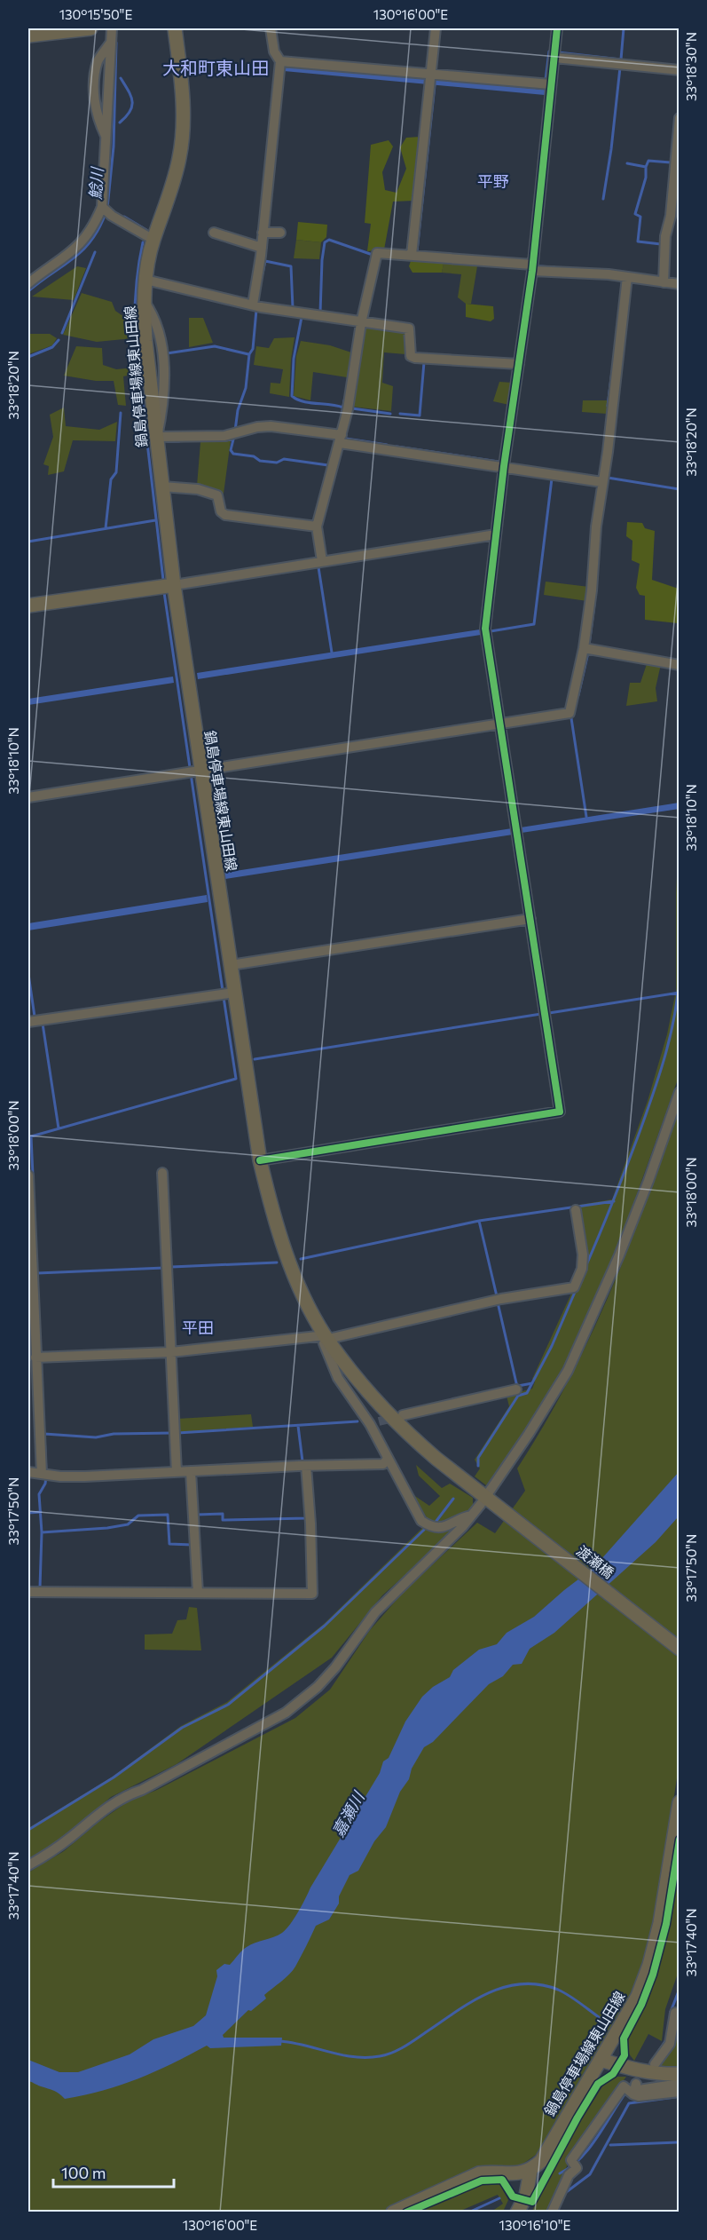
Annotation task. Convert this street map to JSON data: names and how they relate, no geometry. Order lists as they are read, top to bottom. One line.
{"streets":{"main road":["鍋島停車場線東山田線","渡瀬橋"]},"crossings":[["鍋島停車場線東山田線","渡瀬橋"]],"districts":["大和町東山田","平野","平田"],"water":["鯰川","嘉瀬川"],"scale_bar":"100 m","coordinates":["130°15'50\"E","130°16'00\"E","33°18'30\"N","33°18'20\"N","33°18'10\"N","33°18'00\"N","33°17'50\"N","33°17'40\"N","130°16'10\"E"]}
